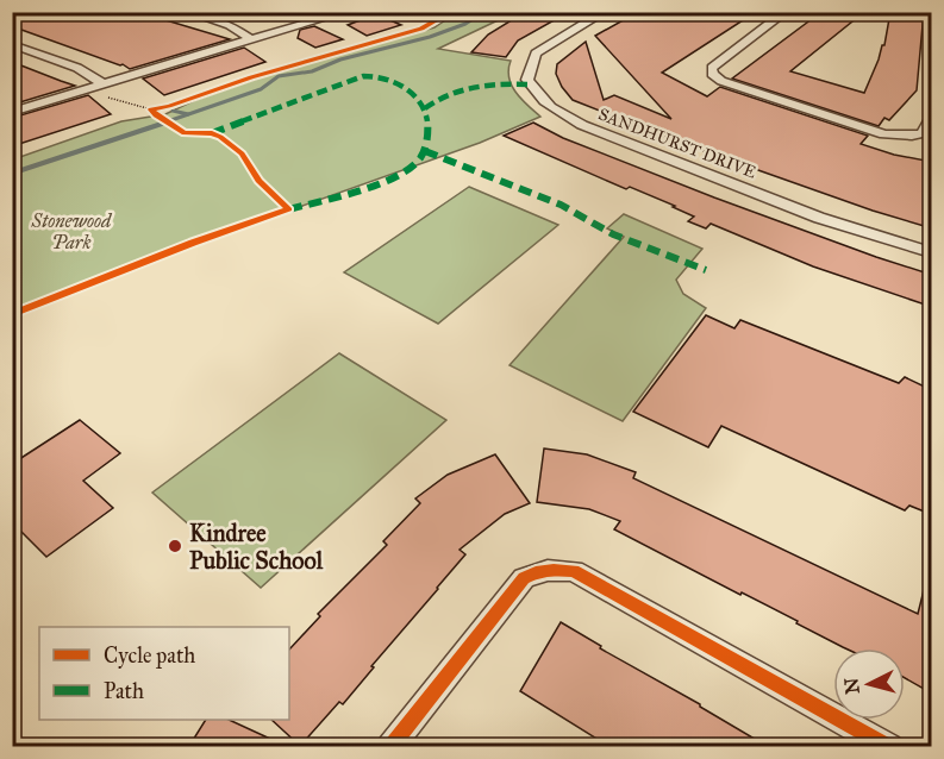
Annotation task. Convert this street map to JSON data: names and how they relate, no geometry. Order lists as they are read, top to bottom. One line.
{"streets":{"street":["SANDHURST DRIVE"]},"parks":["Stonewood Park"],"places":["Kindree Public School"],"legend":["Cycle path","Path"],"north":"left"}
